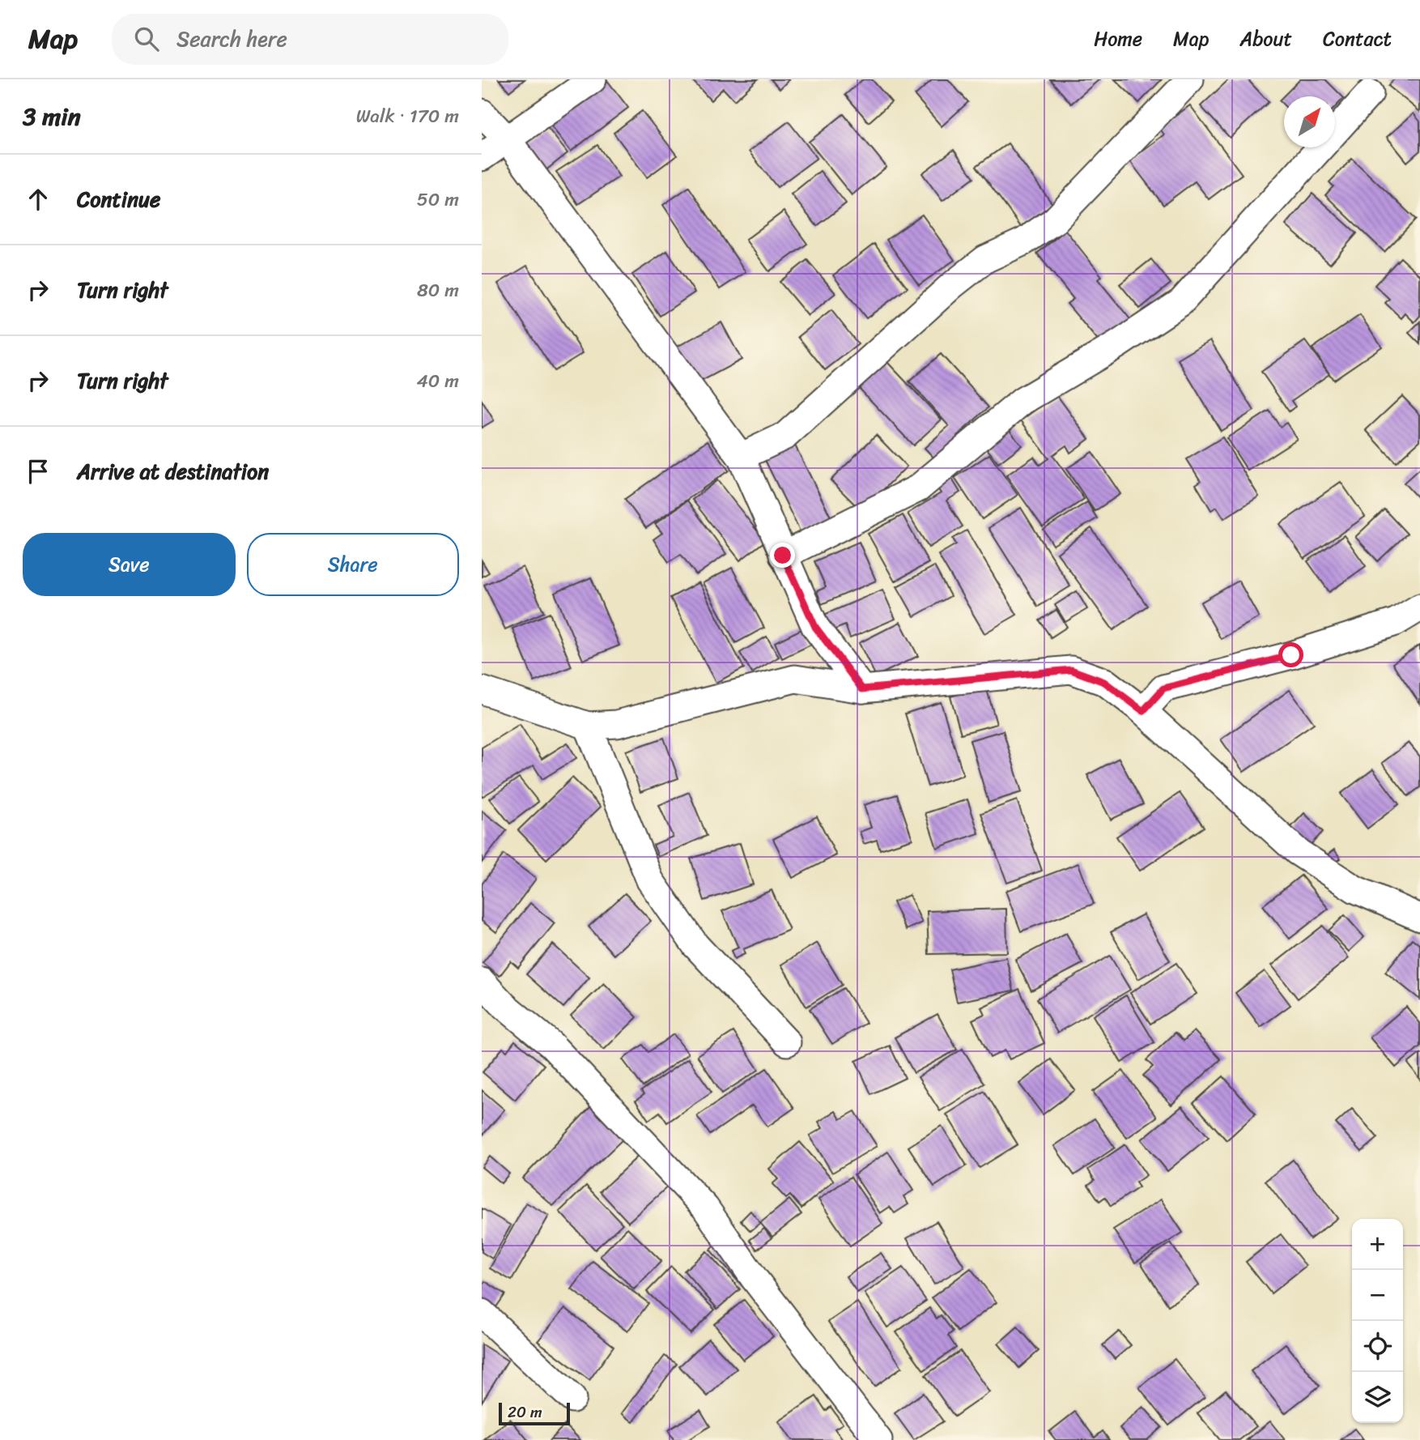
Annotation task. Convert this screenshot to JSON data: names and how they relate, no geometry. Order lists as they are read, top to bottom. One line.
{"scale_bar":"20 m","north":"top right","page":{"header":"Map","search":"Search here","nav":["Home","Map","About","Contact"],"heading":["3 min","Walk · 170 m"],"list":[["Continue","50 m"],["Turn right","80 m"],["Turn right","40 m"],"Arrive at destination"],"buttons":["Save","Share"],"map_buttons":["+","−"],"scale":"20 m"}}
